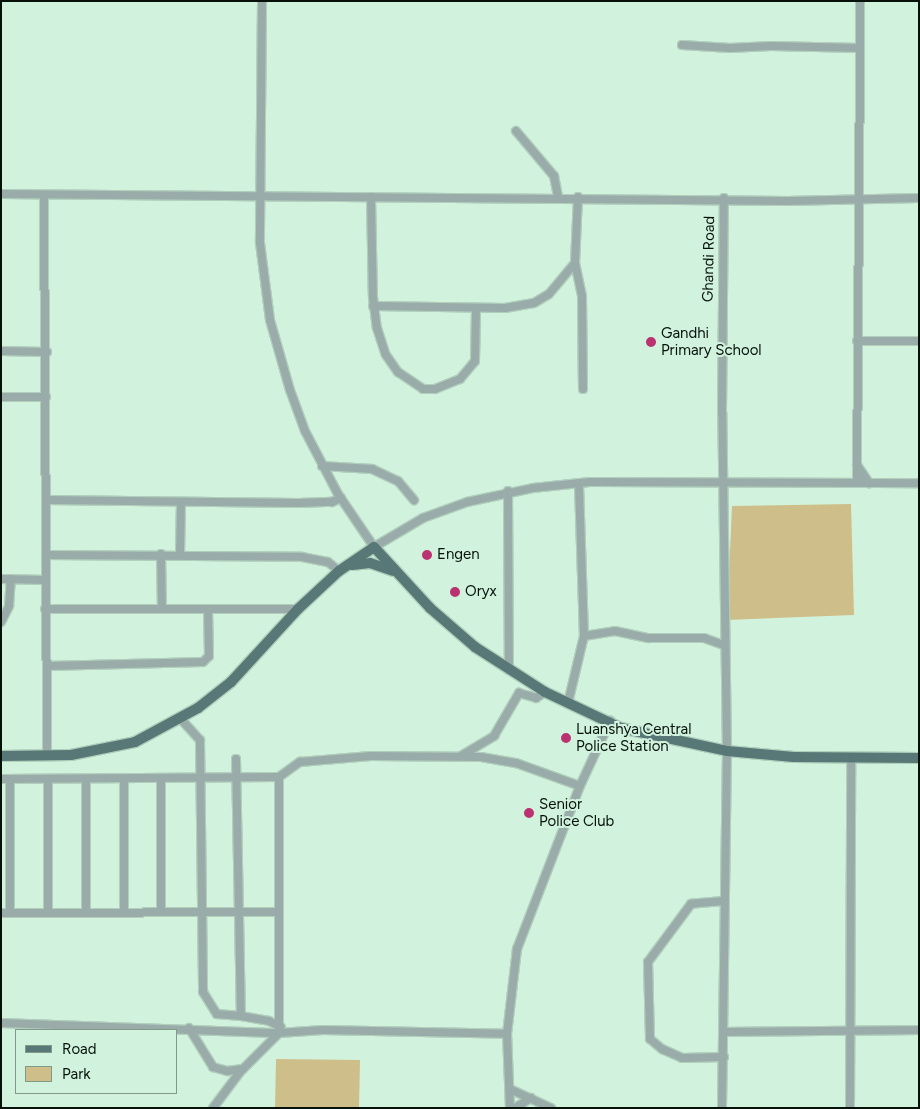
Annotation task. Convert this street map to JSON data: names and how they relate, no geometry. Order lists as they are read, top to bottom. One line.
{"streets":{"street":["Ghandi Road"]},"places":["Gandhi Primary School","Engen","Oryx","Luanshya Central Police Station","Senior Police Club"],"legend":["Road","Park"]}
